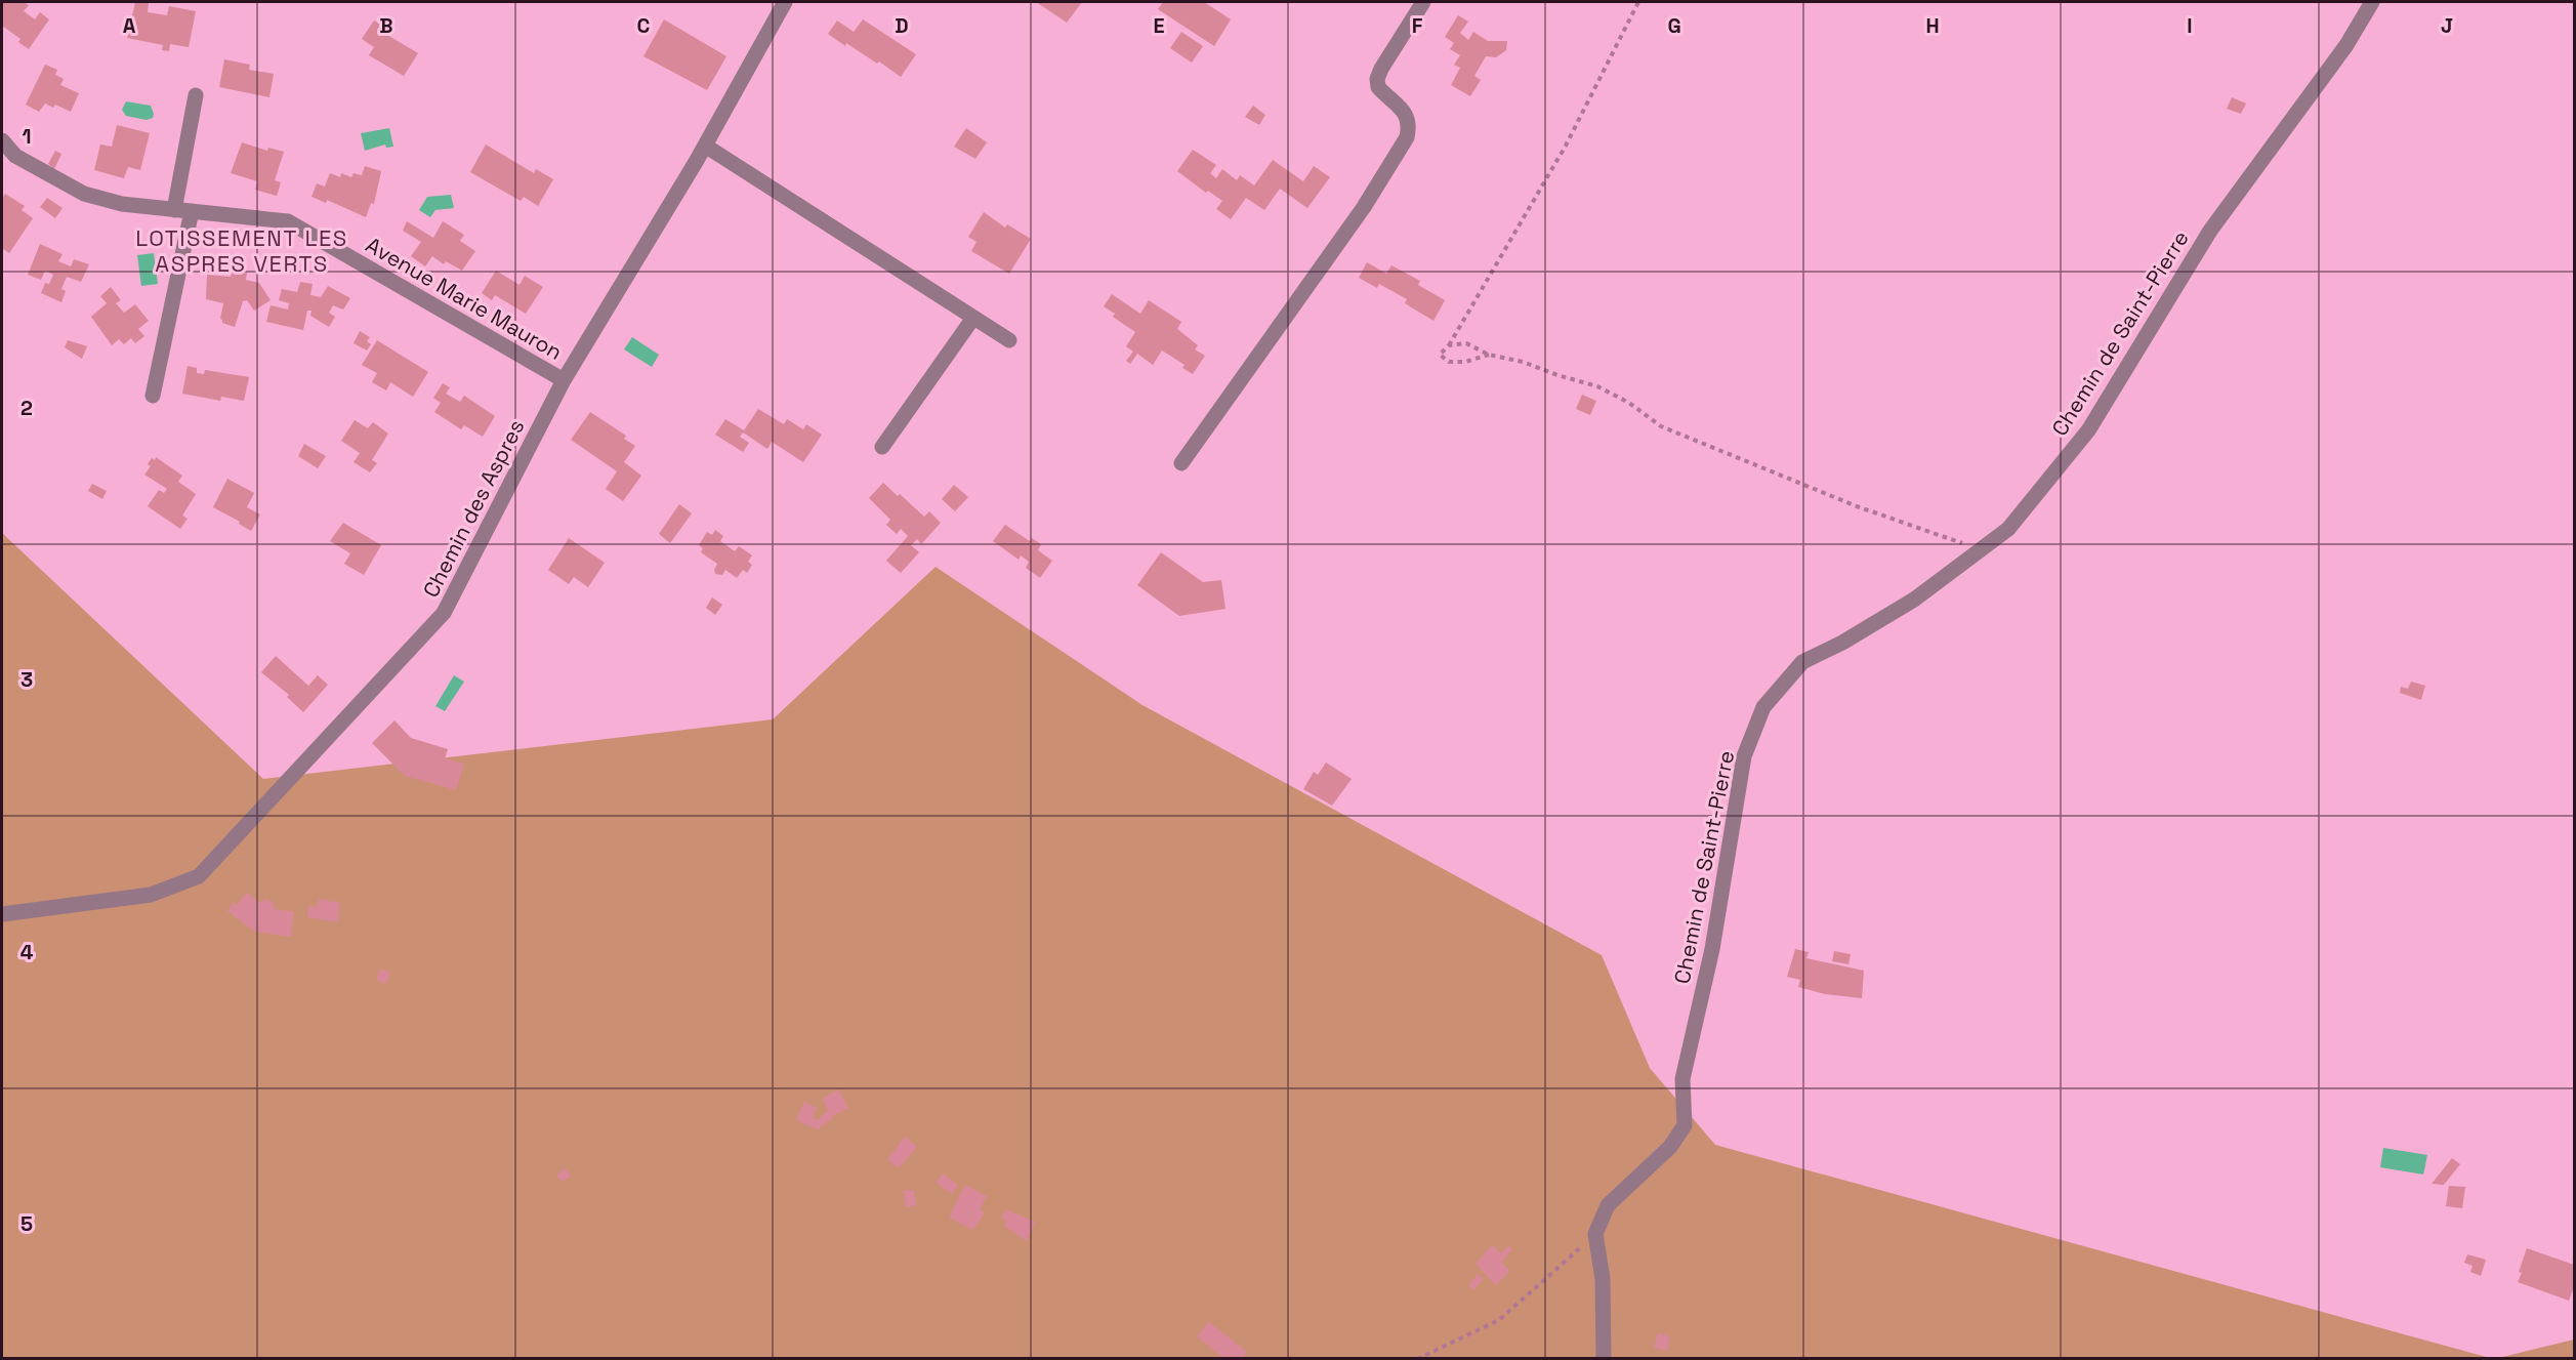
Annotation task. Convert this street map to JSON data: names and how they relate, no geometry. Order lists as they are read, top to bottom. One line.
{"streets":{"street":["Avenue Marie Mauron","Chemin de Saint-Pierre","Chemin des Aspres"]},"crossings":[["Avenue Marie Mauron","Chemin des Aspres"]],"districts":["LOTISSEMENT LES ASPRES VERTS"],"grid":{"columns":["A","B","C","D","E","F","G","H","I","J"],"rows":["1","2","3","4","5"]}}
